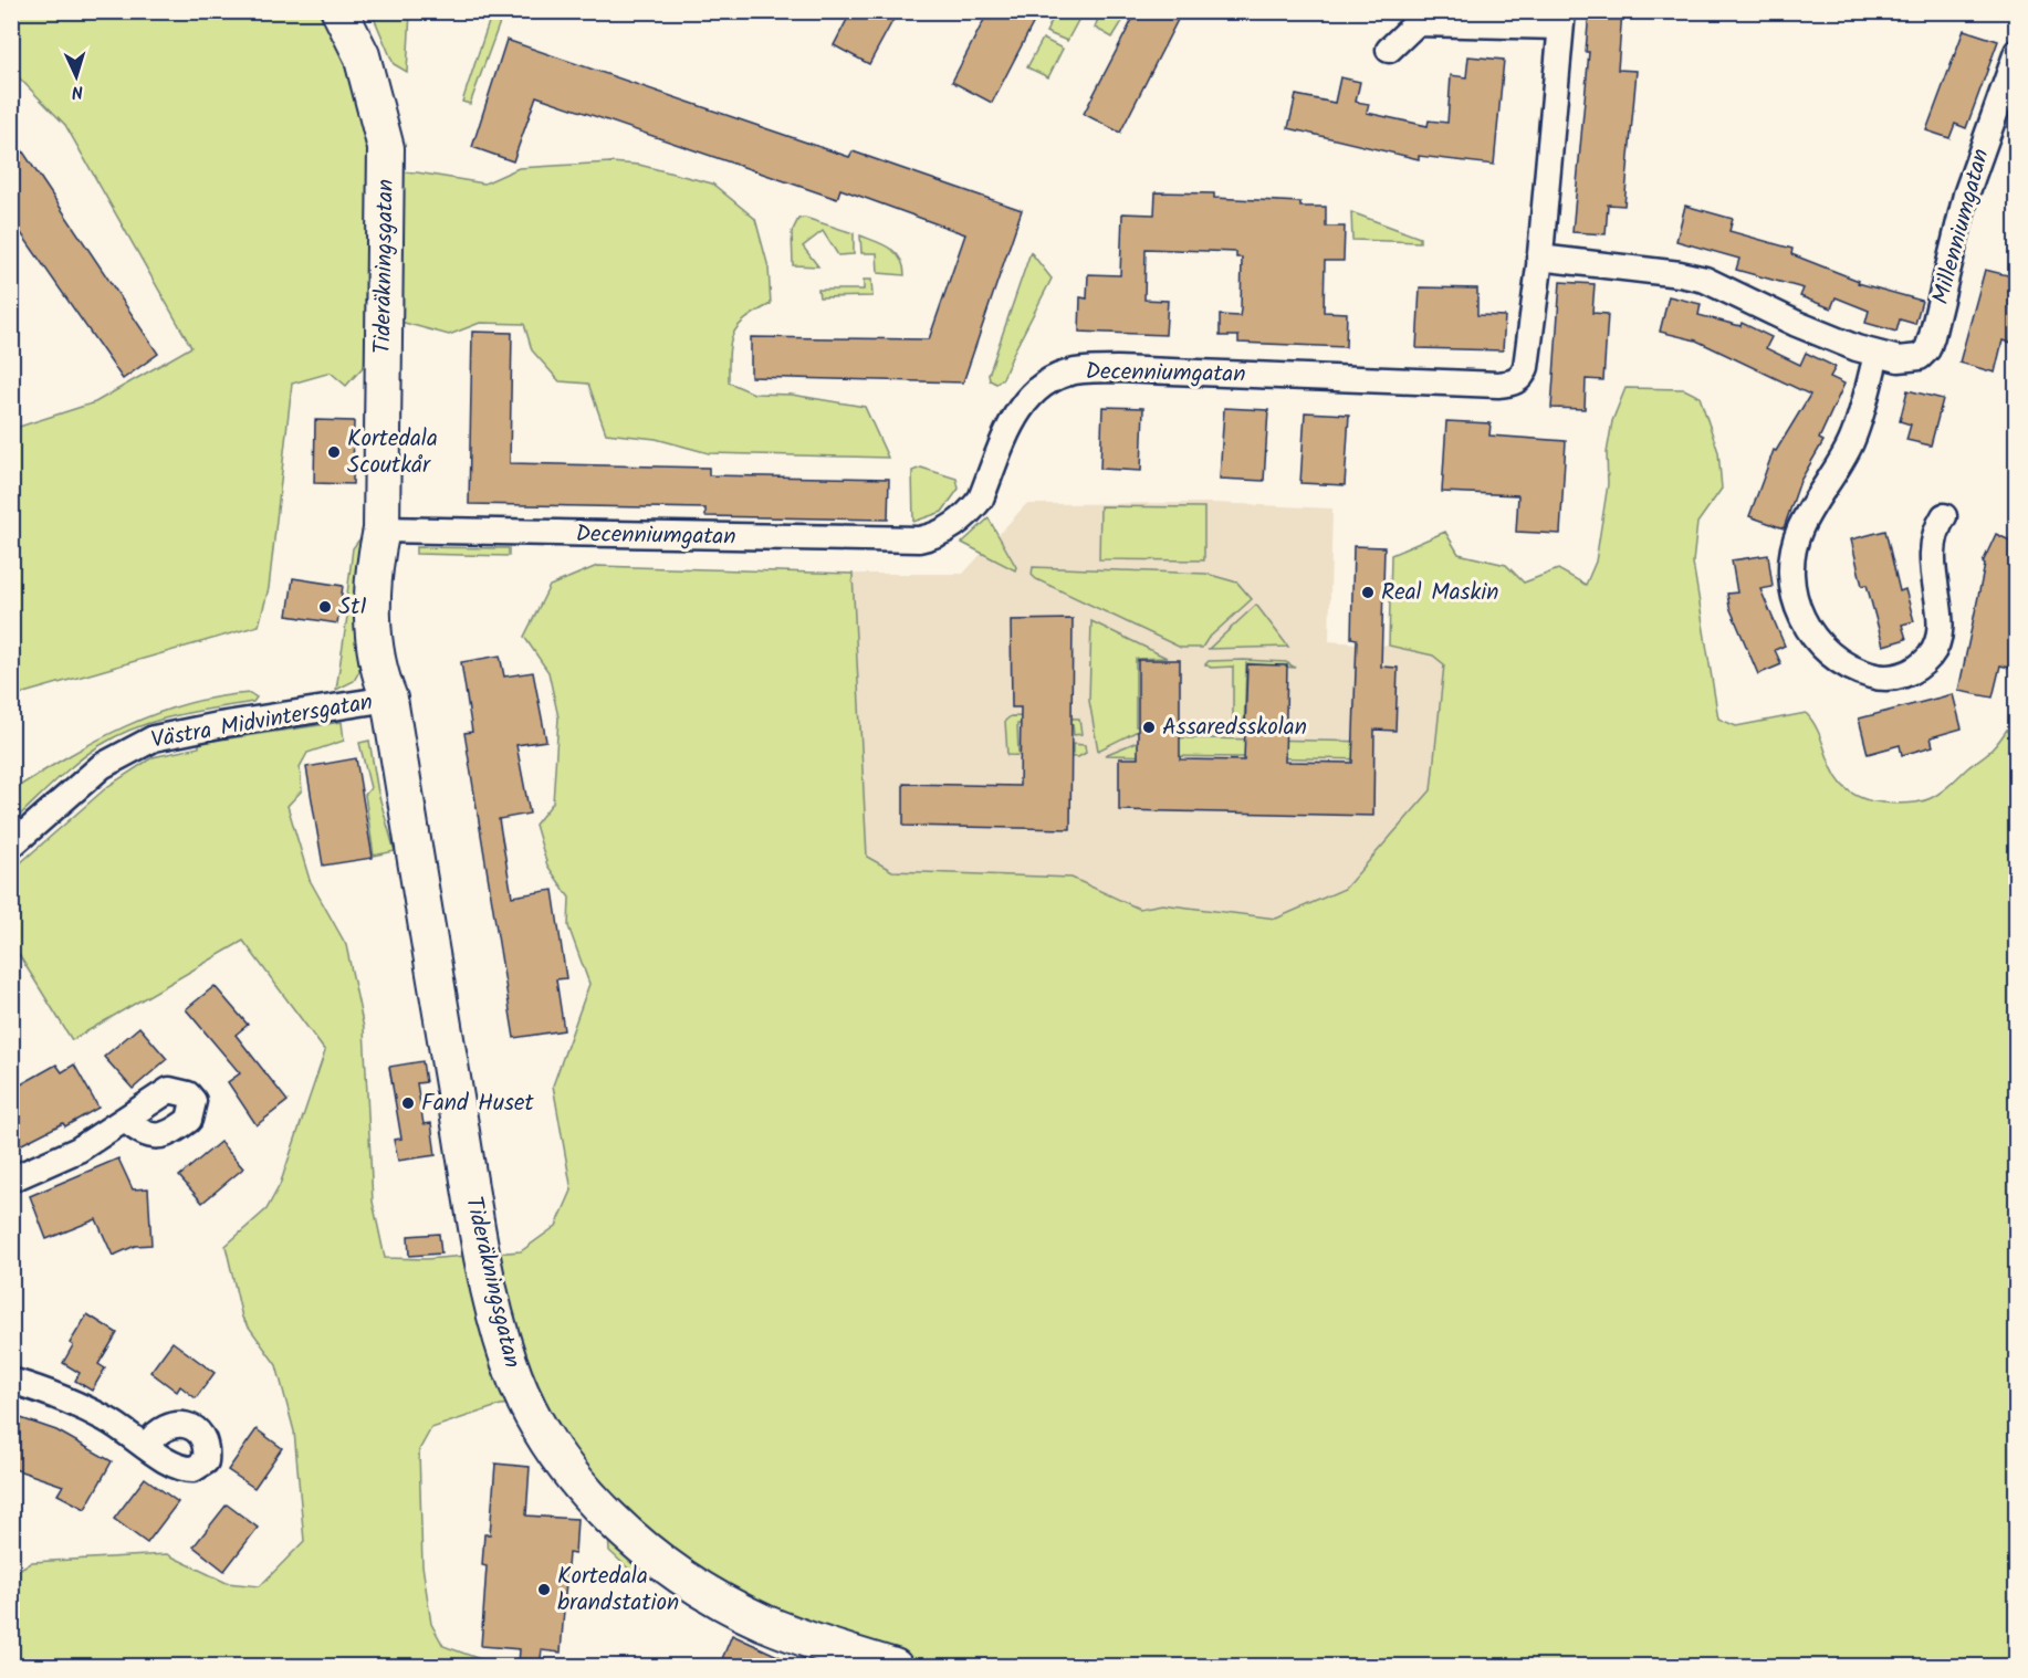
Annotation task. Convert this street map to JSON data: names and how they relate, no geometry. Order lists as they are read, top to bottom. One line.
{"streets":{"street":["Millenniumgatan","Tideräkningsgatan","Decenniumgatan","Västra Midvintersgatan"]},"crossings":[["Millenniumgatan","Decenniumgatan"],["Tideräkningsgatan","Decenniumgatan"],["Tideräkningsgatan","Västra Midvintersgatan"]],"places":["Kortedala Scoutkår","Real Maskin","St1","Assaredsskolan","Fand Huset","Kortedala brandstation"],"north":"bottom"}
